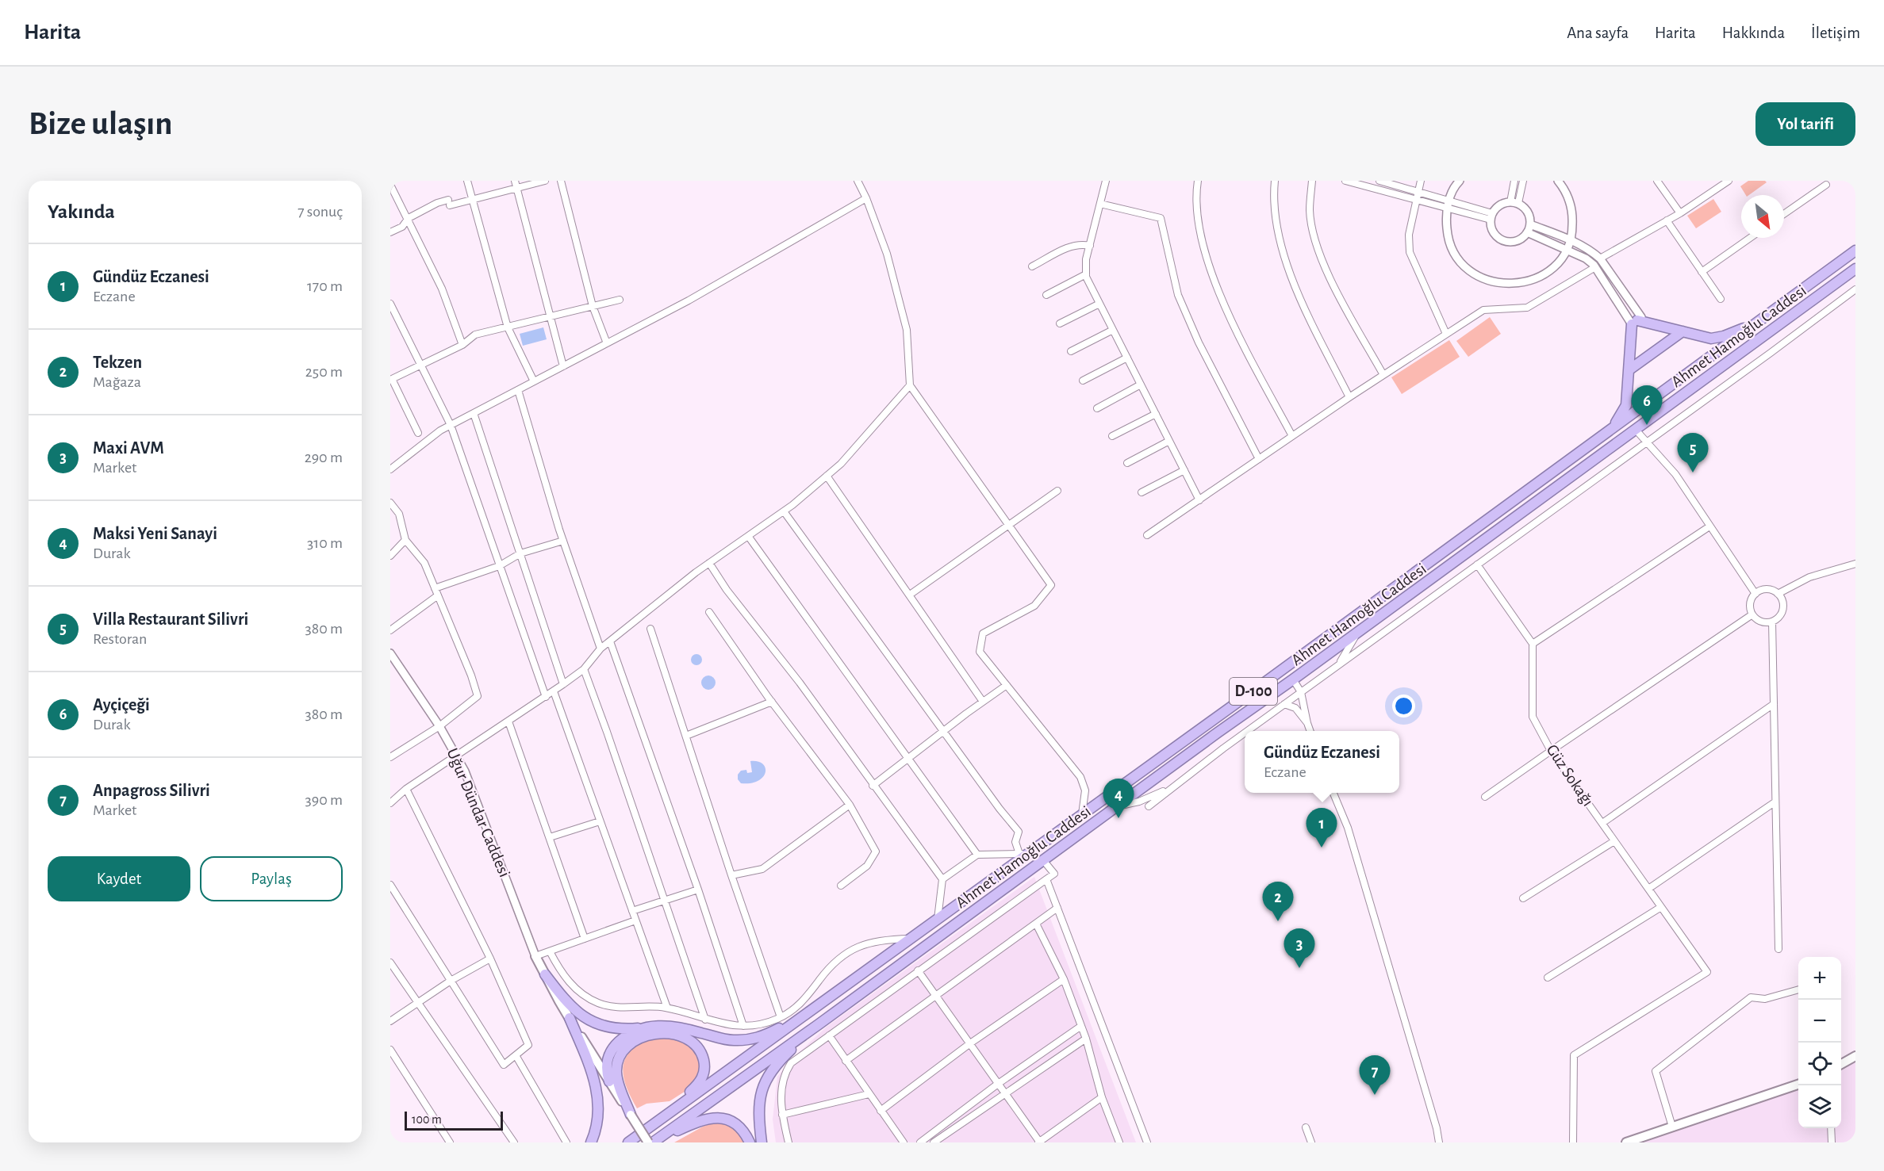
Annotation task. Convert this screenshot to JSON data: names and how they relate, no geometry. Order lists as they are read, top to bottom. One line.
{"streets":{"highway":["Ahmet Hamoğlu Caddesi","D-100"],"street":["Güz Sokağı","Uğur Dündar Caddesi"]},"scale_bar":"100 m","north":"bottom right","page":{"header":"Harita","nav":["Ana sayfa","Harita","Hakkında","İletişim"],"buttons":["Yol tarifi",["Kaydet","Paylaş"]],"title":"Bize ulaşın","heading":["Yakında","7 sonuç"],"list":[{"mark":"1","name":"Gündüz Eczanesi","note":"Eczane","value":"170 m"},{"mark":"2","name":"Tekzen","note":"Mağaza","value":"250 m"},{"mark":"3","name":"Maxi AVM","note":"Market","value":"290 m"},{"mark":"4","name":"Maksi Yeni Sanayi","note":"Durak","value":"310 m"},{"mark":"5","name":"Villa Restaurant Silivri","note":"Restoran","value":"380 m"},{"mark":"6","name":"Ayçiçeği","note":"Durak","value":"380 m"},{"mark":"7","name":"Anpagross Silivri","note":"Market","value":"390 m"}],"pins":["6","5","4","1","2","3","7"],"popup":["Gündüz Eczanesi","Eczane"],"map_buttons":["+","−"],"scale":"100 m"}}
